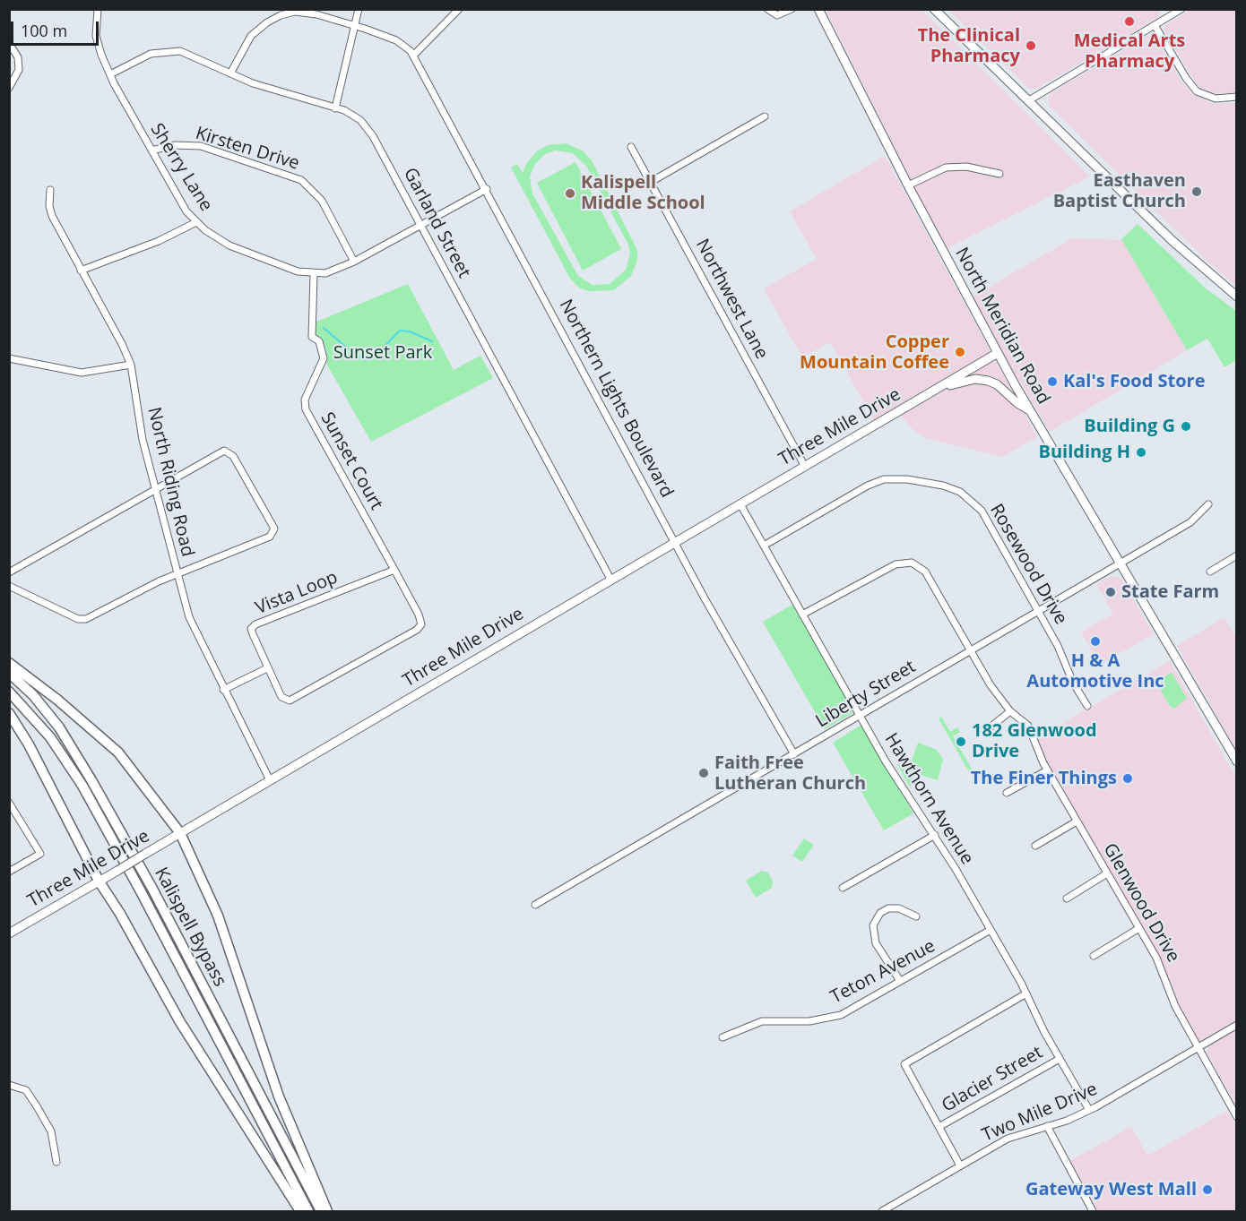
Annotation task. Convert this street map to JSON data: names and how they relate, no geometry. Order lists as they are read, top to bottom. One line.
{"streets":{"highway":["Kalispell Bypass"],"main road":["North Meridian Road","Three Mile Drive"],"street":["Kirsten Drive","Sherry Lane","Garland Street","Northwest Lane","Northern Lights Boulevard","Sunset Court","North Riding Road","Rosewood Drive","Vista Loop","Liberty Street","Hawthorn Avenue","Glenwood Drive","Teton Avenue","Glacier Street","Two Mile Drive"]},"crossings":[["Kirsten Drive","Sherry Lane"],["Sherry Lane","Garland Street"],["Sherry Lane","Northern Lights Boulevard"],["Sherry Lane","Sunset Court"],["Garland Street","Three Mile Drive"],["Northwest Lane","Three Mile Drive"],["North Meridian Road","Three Mile Drive"],["North Meridian Road","Liberty Street"],["Northern Lights Boulevard","Three Mile Drive"],["Northern Lights Boulevard","Liberty Street"],["Three Mile Drive","North Riding Road"],["Three Mile Drive","Hawthorn Avenue"],["Sunset Court","Vista Loop"],["Rosewood Drive","Liberty Street"],["Rosewood Drive","Hawthorn Avenue"],["Liberty Street","Hawthorn Avenue"],["Liberty Street","Glenwood Drive"],["Hawthorn Avenue","Glenwood Drive"],["Hawthorn Avenue","Teton Avenue"],["Hawthorn Avenue","Glacier Street"],["Hawthorn Avenue","Two Mile Drive"],["Glenwood Drive","Two Mile Drive"]],"parks":["Sunset Park"],"places":["Medical Arts Pharmacy","The Clinical Pharmacy","Easthaven Baptist Church","Kalispell Middle School","Copper Mountain Coffee","Kal's Food Store","Building G","Building H","State Farm","H & A Automotive Inc","182 Glenwood Drive","Faith Free Lutheran Church","The Finer Things","Gateway West Mall"],"scale_bar":"100 m"}
